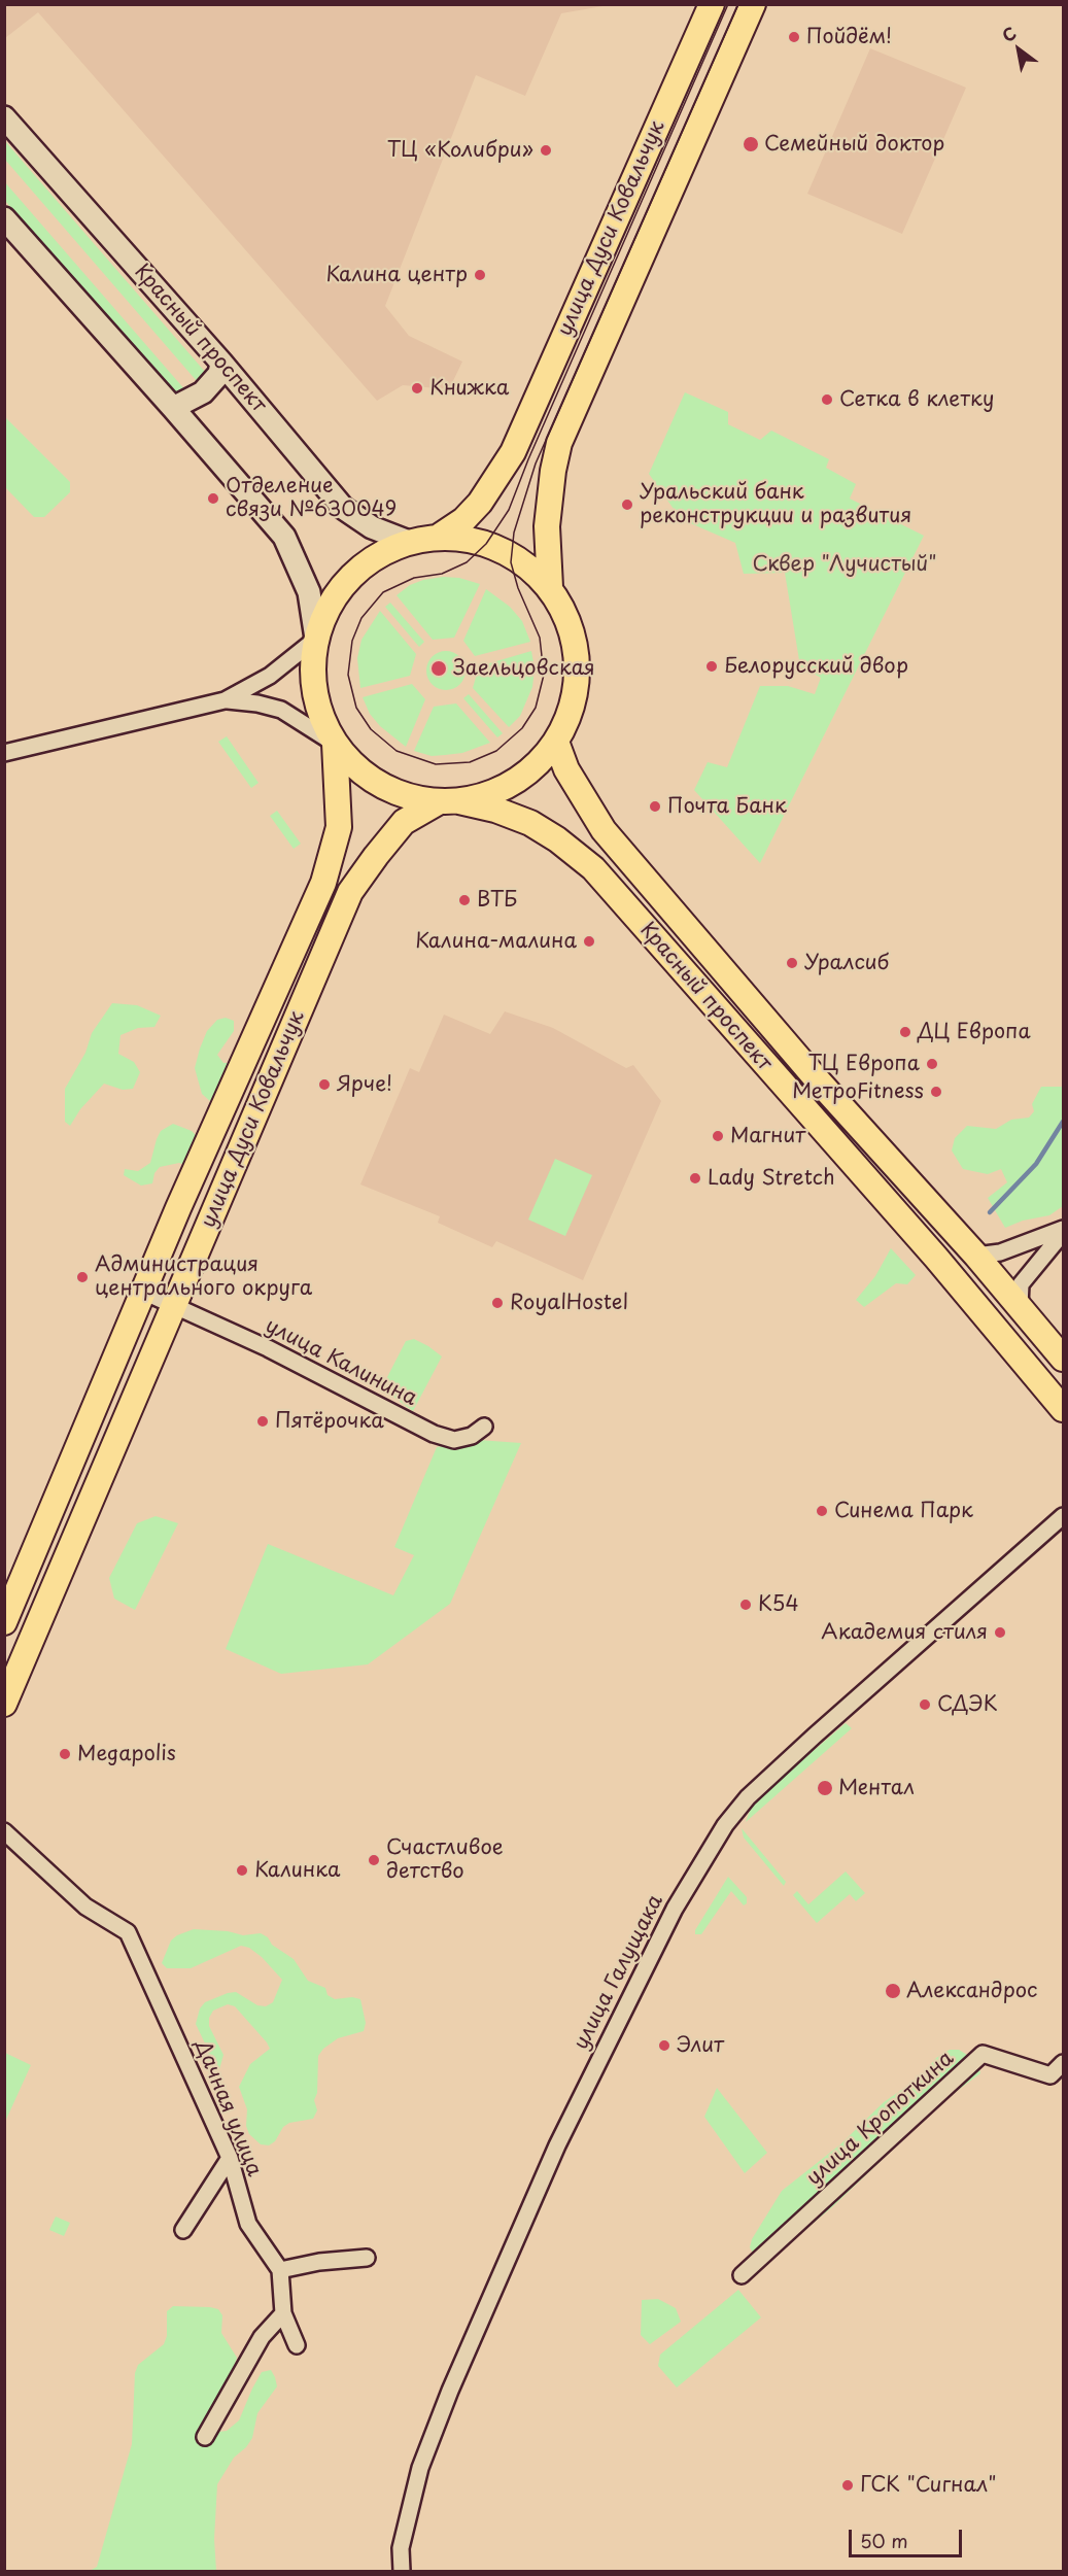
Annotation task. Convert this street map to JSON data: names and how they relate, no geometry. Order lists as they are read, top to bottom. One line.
{"streets":{"main road":["улица Дуси Ковальчук","Красный проспект"],"street":["улица Калинина","улица Галущака","Дачная улица","улица Кропоткина"]},"crossings":[["улица Дуси Ковальчук","Красный проспект"],["улица Дуси Ковальчук","улица Калинина"]],"parks":["Сквер \"Лучистый\""],"places":["Пойдём!","Семейный доктор","ТЦ «Колибри»","Калина центр","Книжка","Сетка в клетку","Отделение связи №630049","Уральский банк реконструкции и развития","Белорусский двор","Заельцовская","Почта Банк","ВТБ","Калина-малина","Уралсиб","ДЦ Европа","ТЦ Европа","Ярче!","МетроFitness","Магнит","Lady Stretch","Администрация центрального округа","RoyalHostel","Пятёрочка","Синема Парк","К54","Академия стиля","СДЭК","Megapolis","Ментал","Счастливое детство","Калинка","Александрос","Элит","ГСК \"Сигнал\""],"scale_bar":"50 m","north":"top left"}
